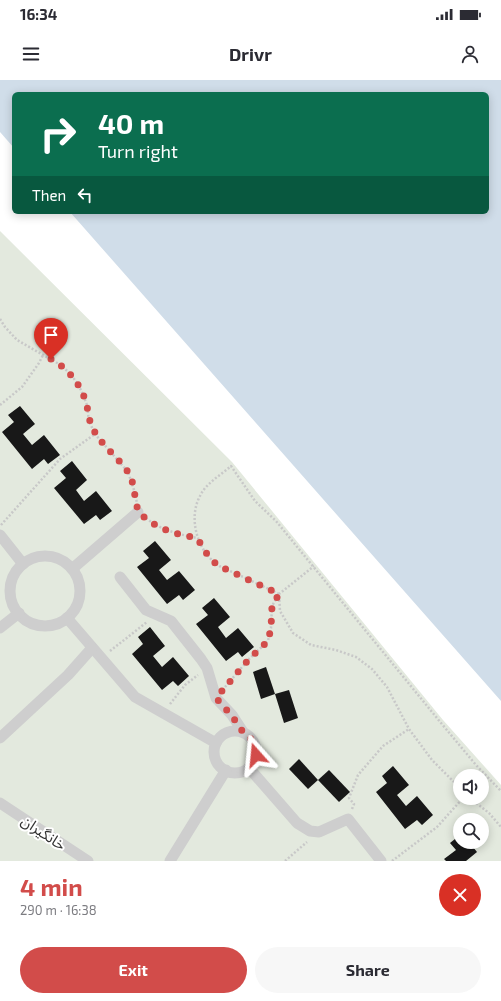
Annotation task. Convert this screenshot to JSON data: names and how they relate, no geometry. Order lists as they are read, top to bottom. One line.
{"streets":{"street":["خانگیران"]},"page":{"status":"16:34","header":"Drivr","turn":["40 m","Turn right"],"then":"Then","heading":["4 min","290 m · 16:38"],"buttons":["Exit","Share"]}}
